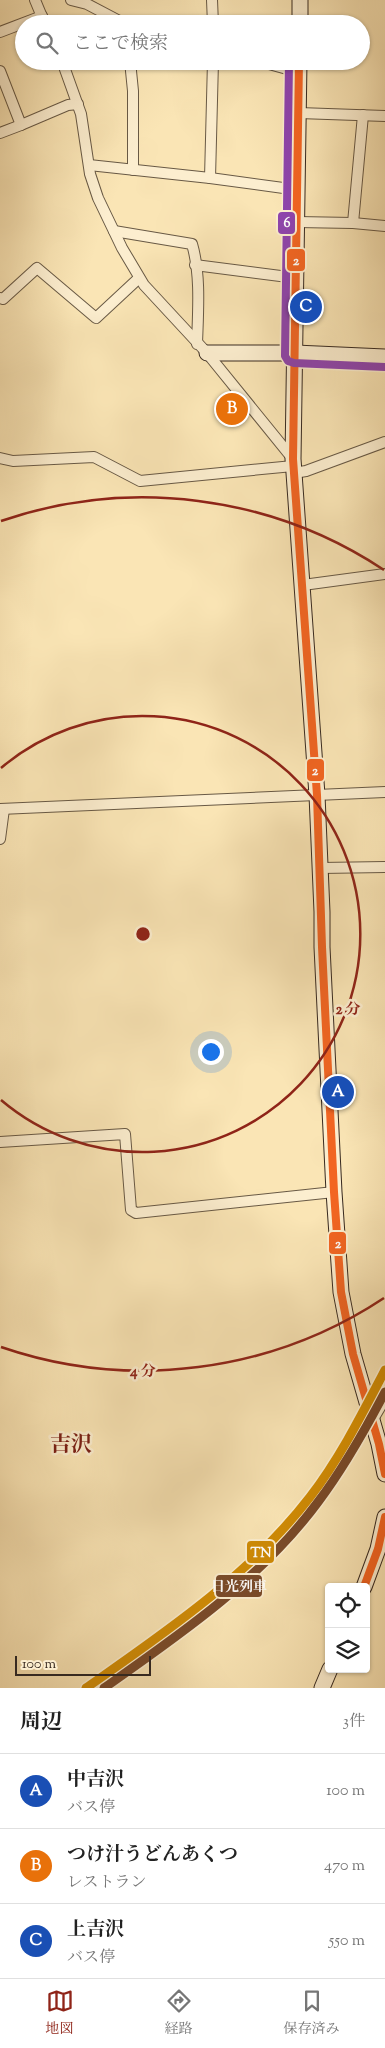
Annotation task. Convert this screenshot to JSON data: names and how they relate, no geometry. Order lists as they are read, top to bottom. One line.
{"districts":["吉沢"],"lines":["transit line 2","transit line 6","transit line TN","transit line 日光列車"],"scale_bar":"100 m","page":{"search":"ここで検索","pins":["C","B","A"],"scale":"100 m","heading":["周辺","3件"],"list":[{"mark":"A","name":"中吉沢","note":"バス停","value":"100 m"},{"mark":"B","name":"つけ汁うどんあくつ","note":"レストラン","value":"470 m"},{"mark":"C","name":"上吉沢","note":"バス停","value":"550 m"}],"nav":["地図","経路","保存済み"]},"rings":["2 分","4 分"]}
